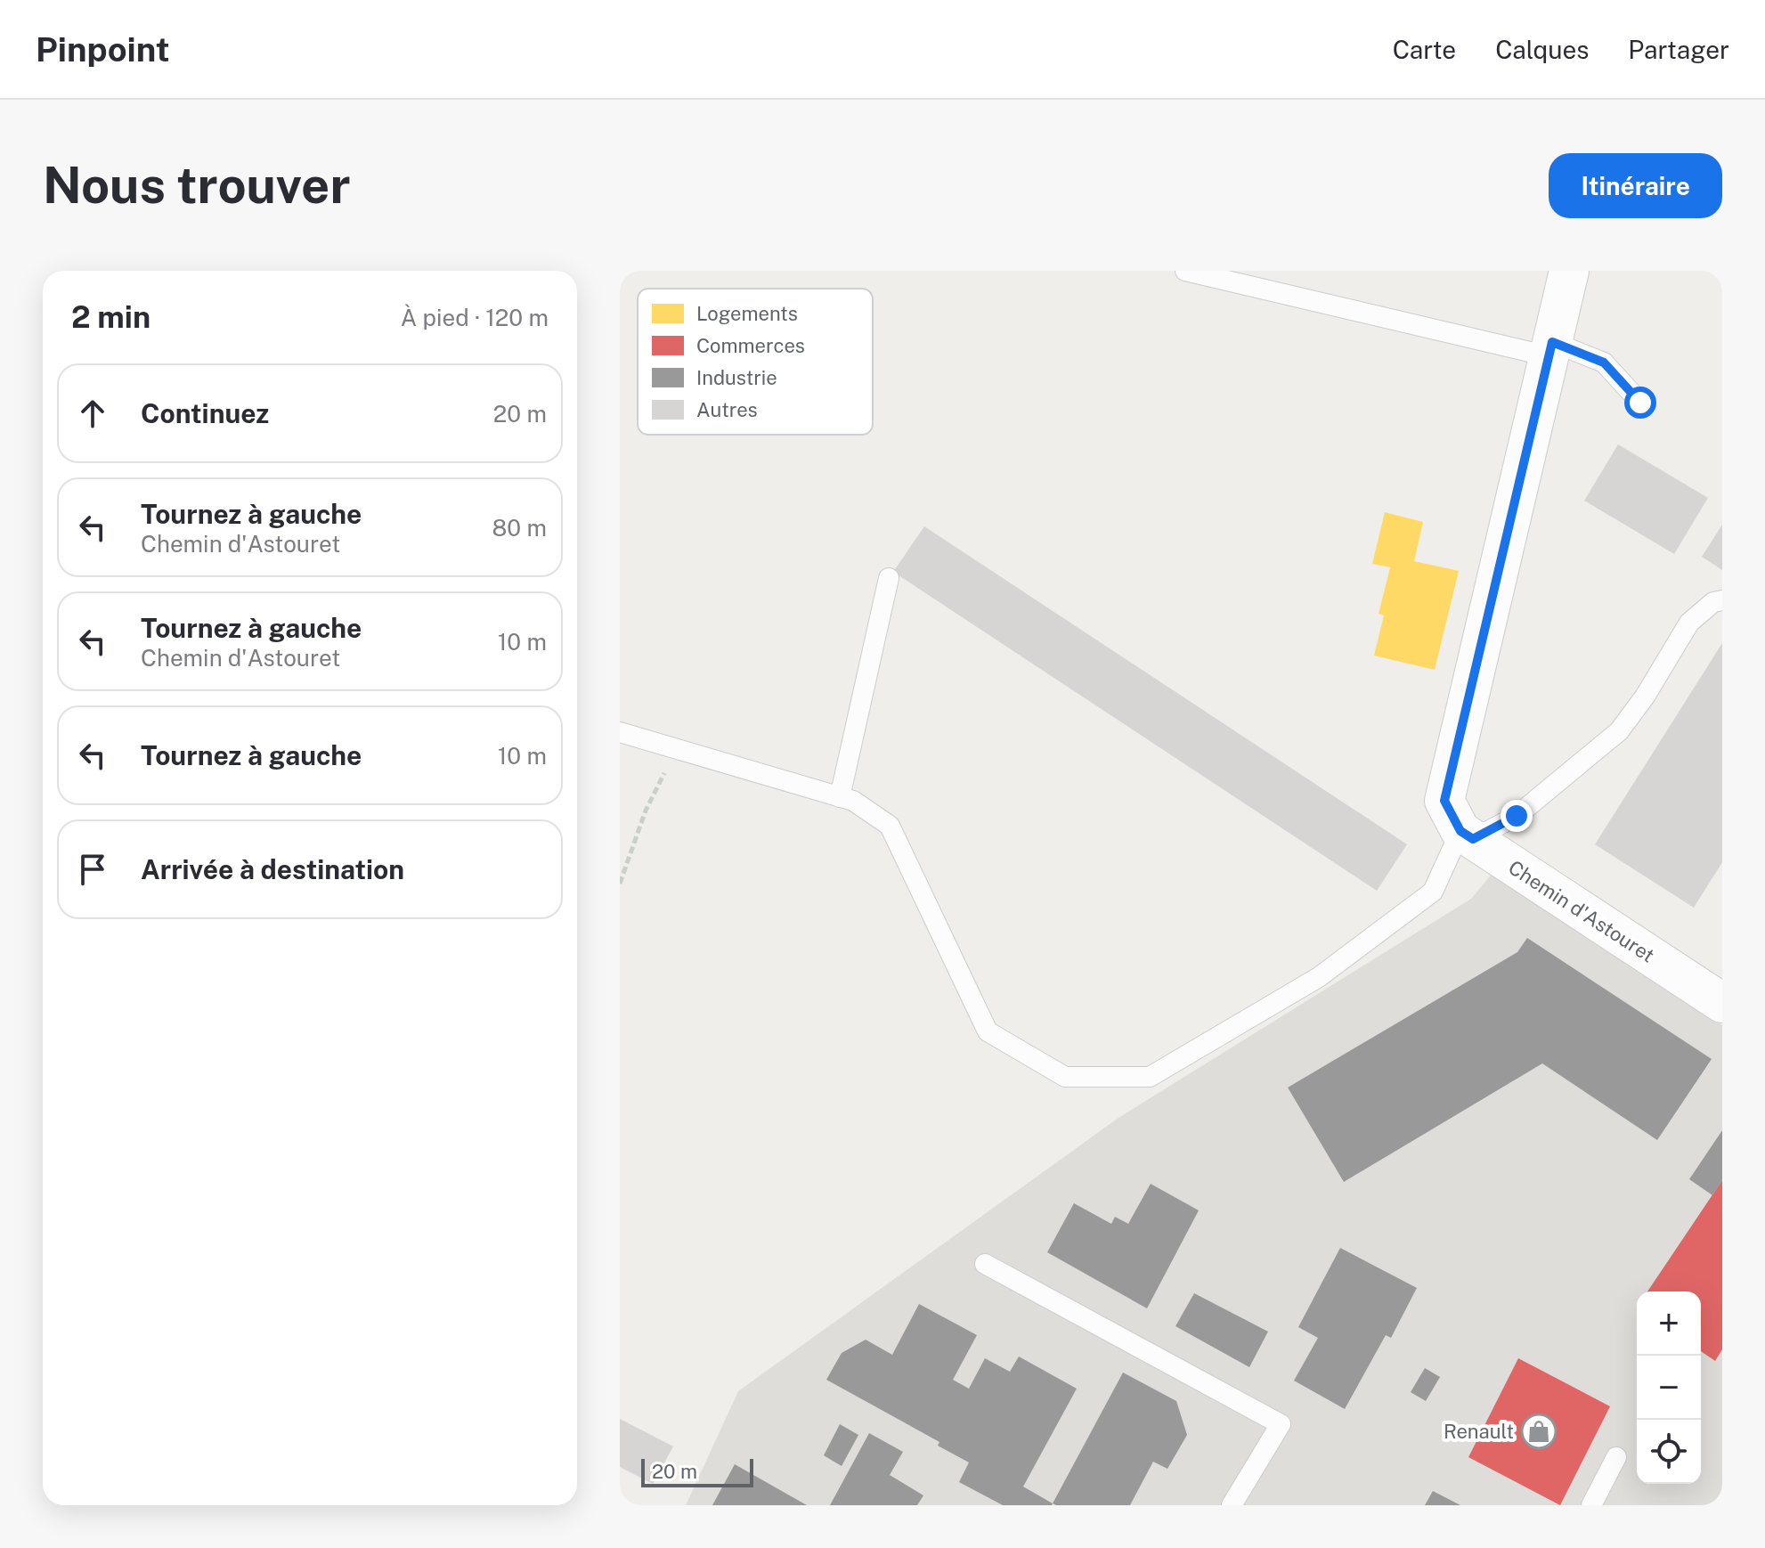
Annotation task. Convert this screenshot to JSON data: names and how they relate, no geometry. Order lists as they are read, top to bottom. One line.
{"streets":{"street":["Chemin d'Astouret"]},"places":{"shop":["Renault"]},"legend":["Logements","Commerces","Industrie","Autres"],"scale_bar":"20 m","page":{"header":"Pinpoint","nav":["Carte","Calques","Partager"],"buttons":"Itinéraire","title":"Nous trouver","heading":["2 min","À pied · 120 m"],"list":[["Continuez","20 m"],["Tournez à gauche","Chemin d'Astouret","80 m"],["Tournez à gauche","Chemin d'Astouret","10 m"],["Tournez à gauche","10 m"],"Arrivée à destination"],"map_buttons":["+","−"],"scale":"20 m"}}
